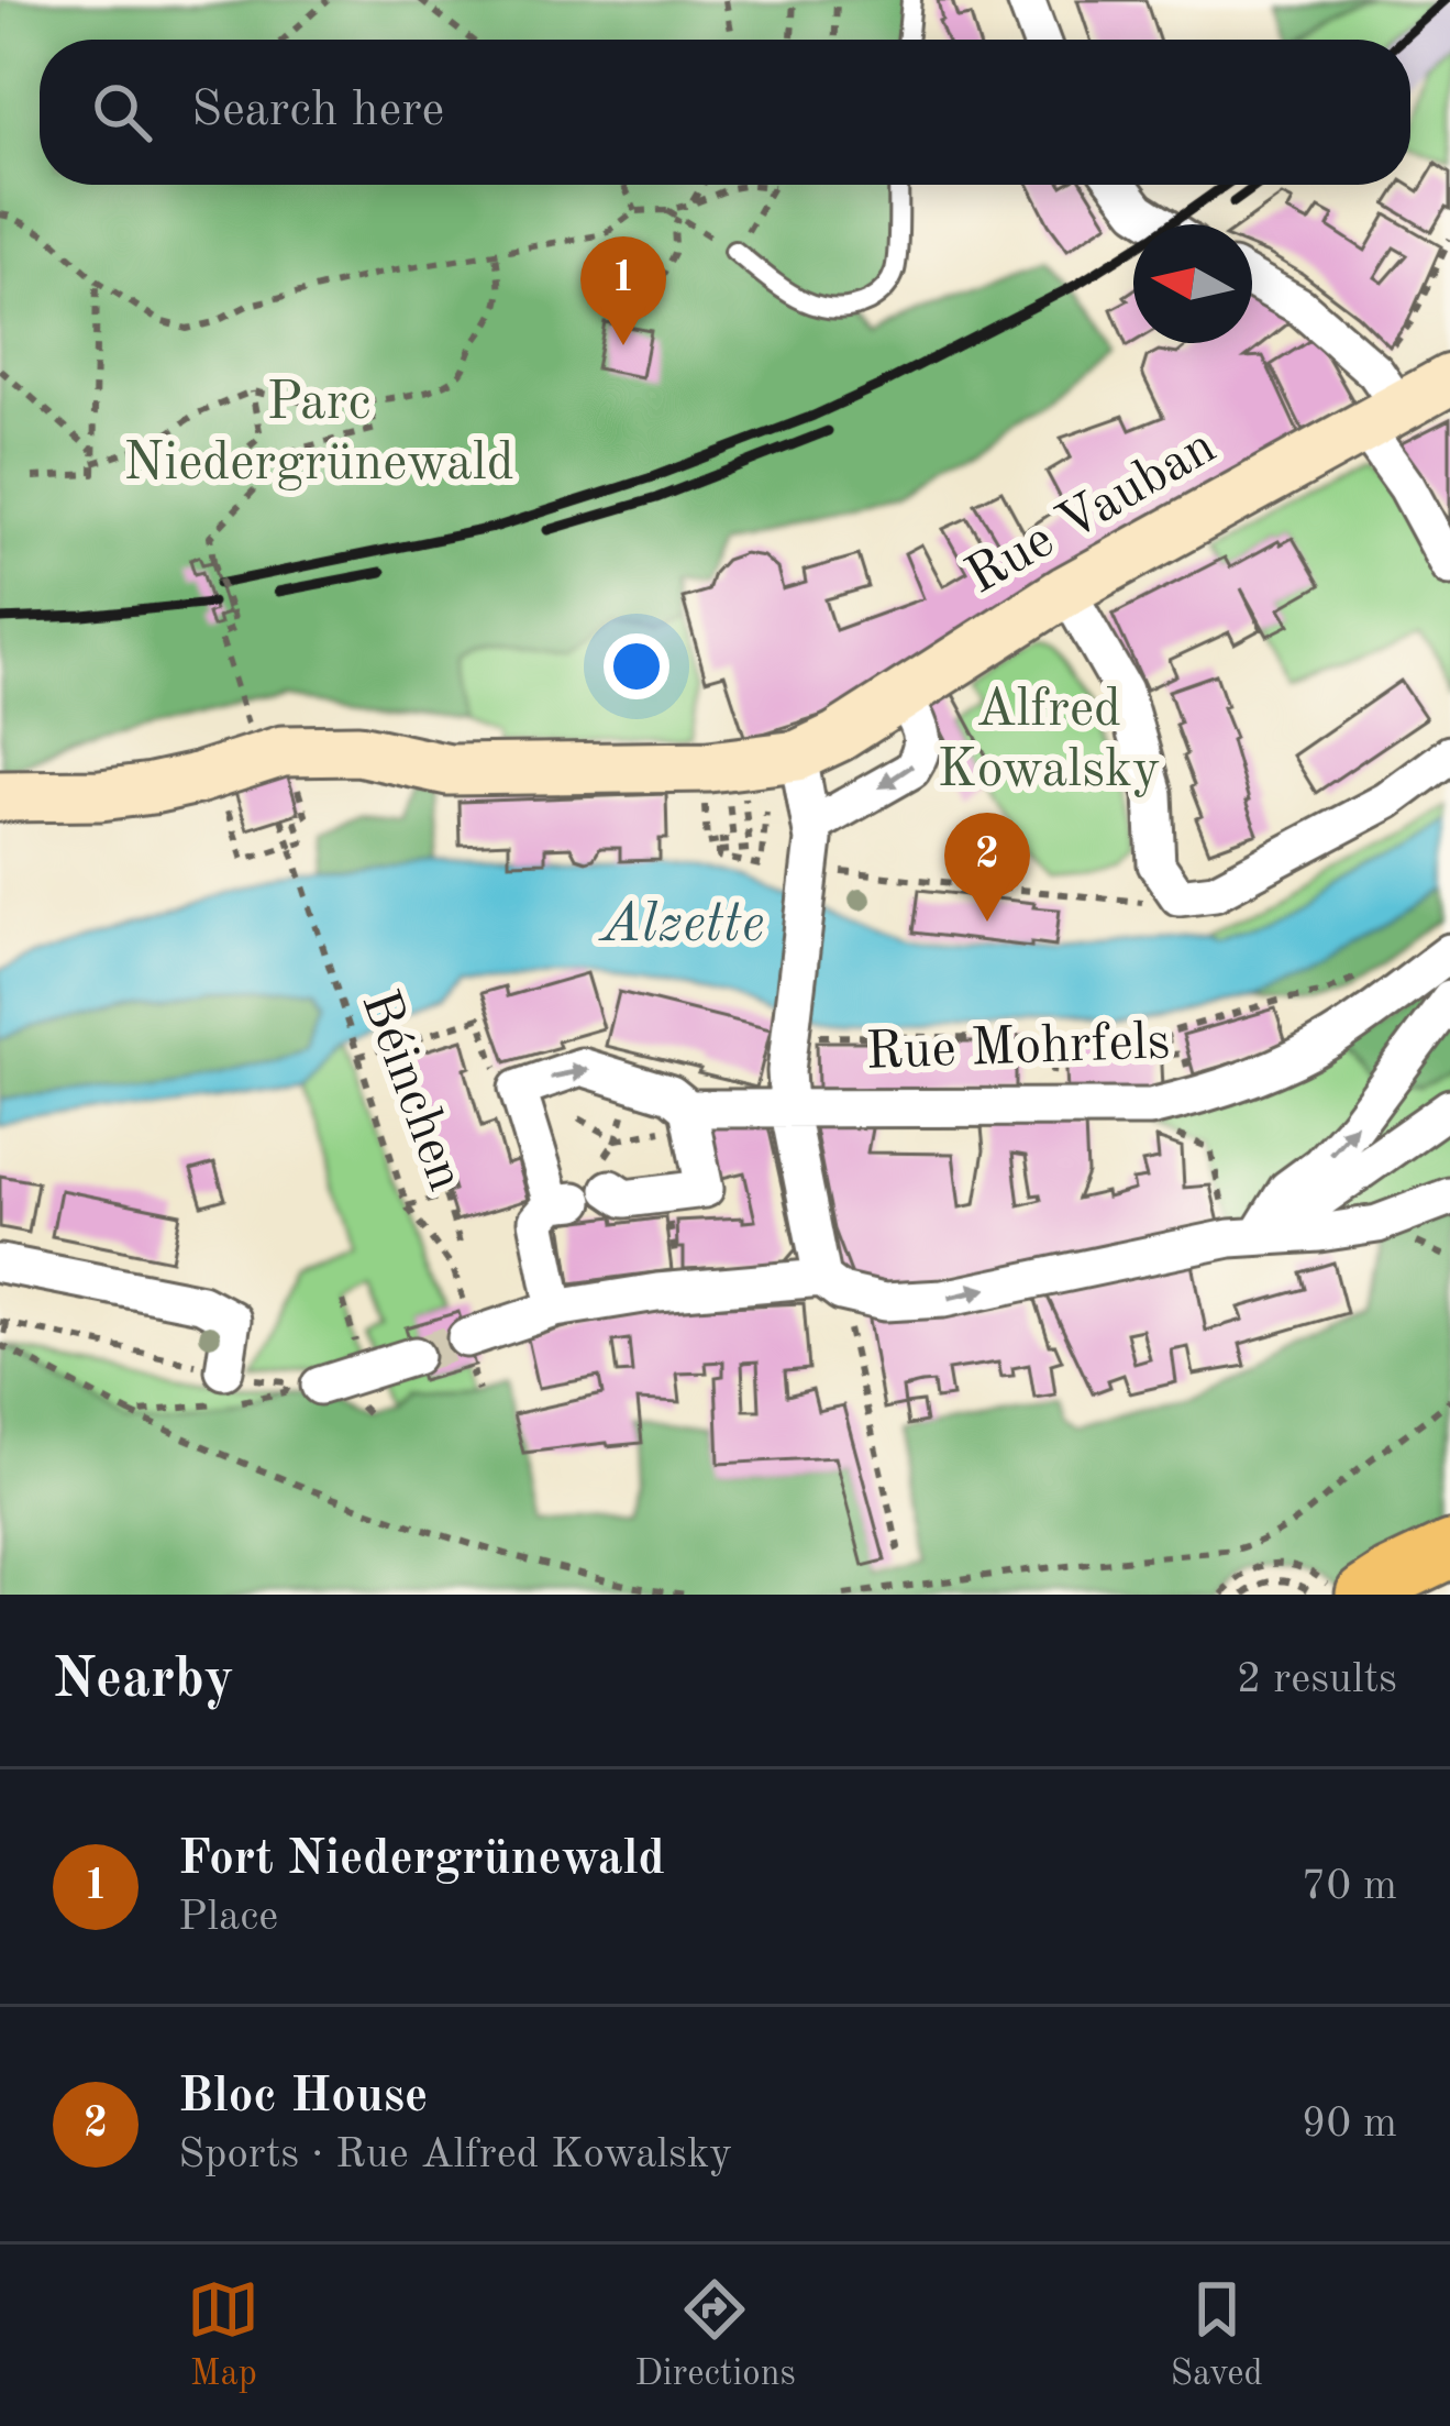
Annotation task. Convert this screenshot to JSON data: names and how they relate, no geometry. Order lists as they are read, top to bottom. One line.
{"streets":{"main road":["Rue Vauban"],"street":["Rue Mohrfels"],"path":["Béinchen"]},"water":["Alzette"],"parks":["Parc Niedergrünewald","Alfred Kowalsky"],"north":"left","page":{"search":"Search here","pins":["1","2"],"heading":["Nearby","2 results"],"list":[{"mark":"1","name":"Fort Niedergrünewald","note":"Place","value":"70 m"},{"mark":"2","name":"Bloc House","note":"Sports · Rue Alfred Kowalsky","value":"90 m"}],"nav":["Map","Directions","Saved"]}}
